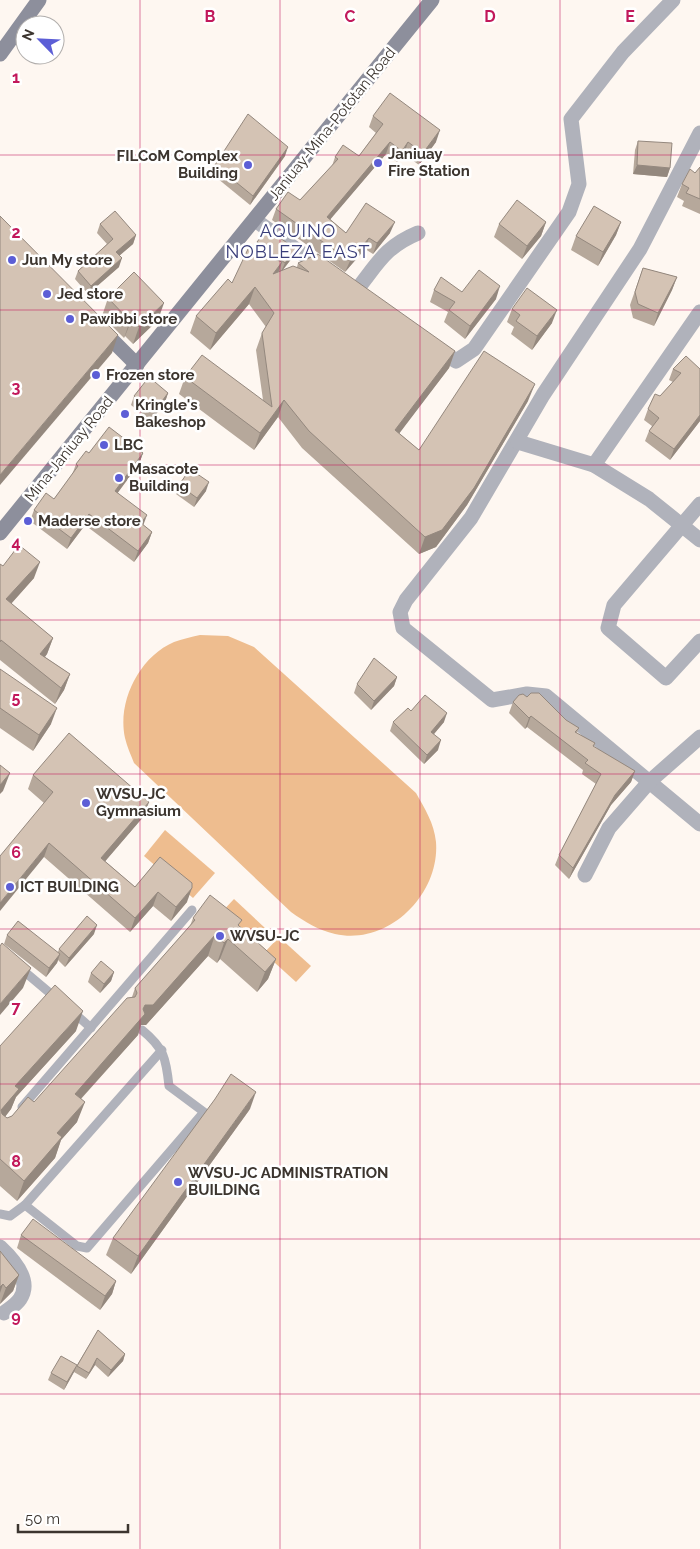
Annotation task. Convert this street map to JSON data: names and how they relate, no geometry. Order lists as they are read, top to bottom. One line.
{"streets":{"main road":["Janiuay-Mina-Pototan Road","Mina-Janiuay Road"]},"crossings":[["Janiuay-Mina-Pototan Road","Mina-Janiuay Road"]],"districts":["AQUINO NOBLEZA EAST"],"places":["Janiuay Fire Station","FILCoM Complex Building","Jun My store","Jed store","Pawibbi store","Frozen store","Kringle's Bakeshop","LBC","Masacote Building","Maderse store","WVSU-JC Gymnasium","ICT BUILDING","WVSU-JC","WVSU-JC ADMINISTRATION BUILDING"],"scale_bar":"50 m","north":"top left","grid":{"columns":["B","C","D","E"],"rows":["1","2","3","4","5","6","7","8","9"]}}
